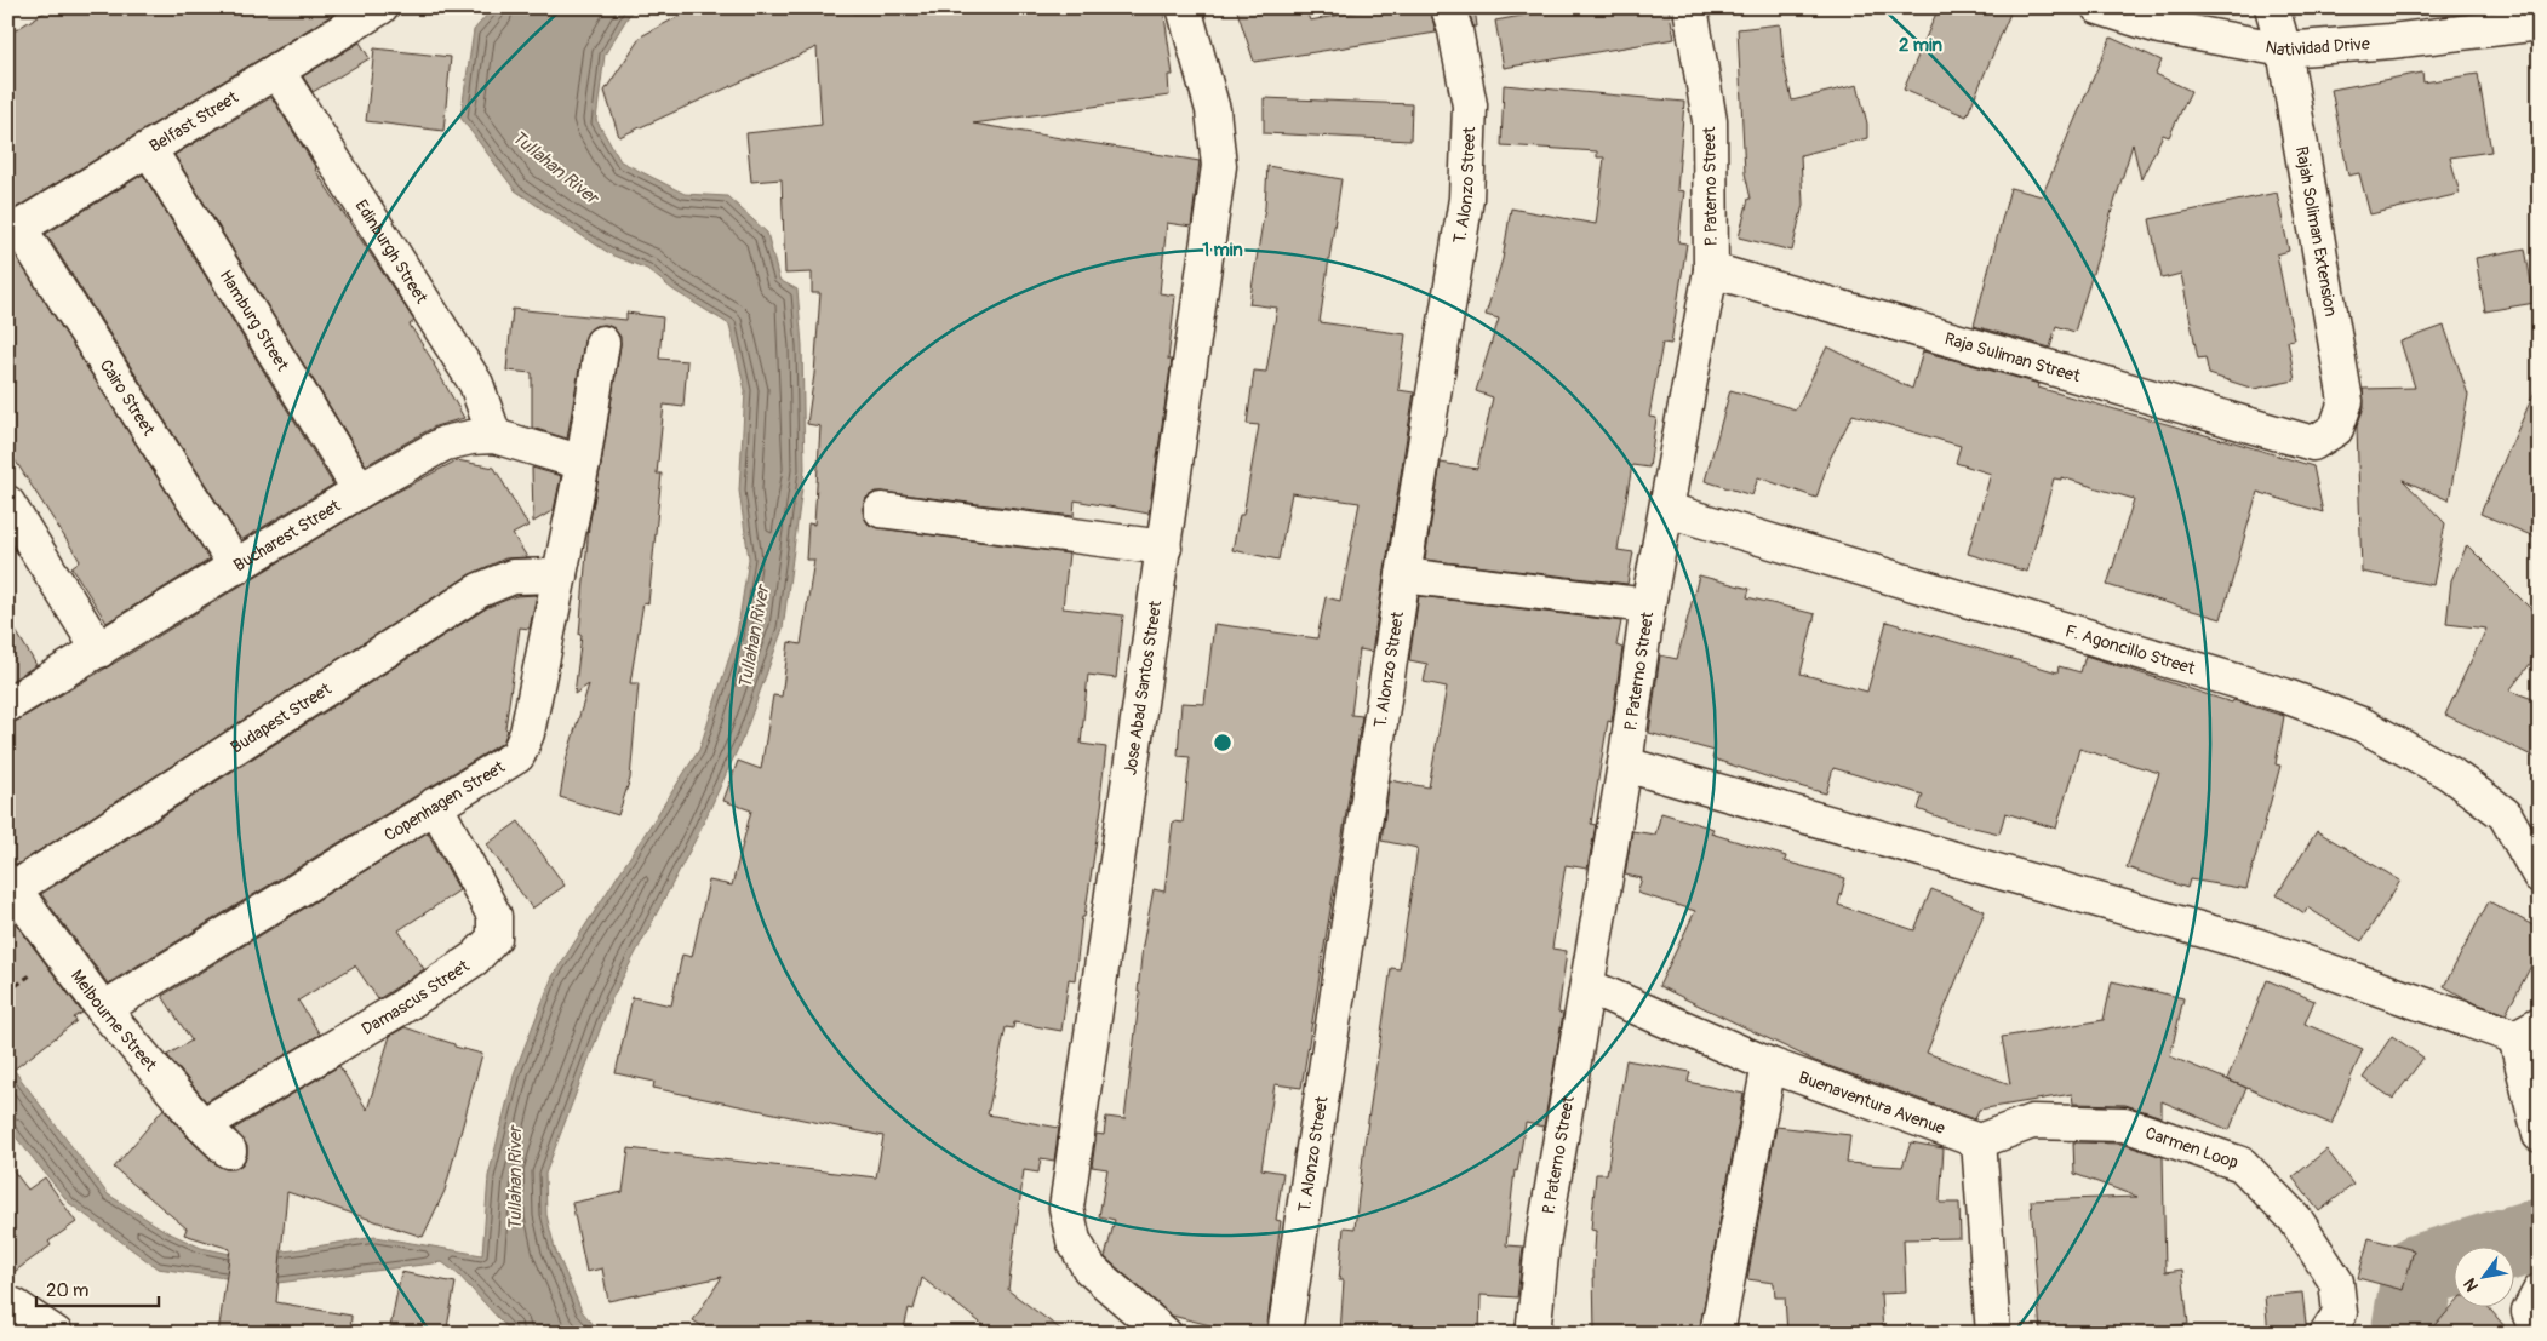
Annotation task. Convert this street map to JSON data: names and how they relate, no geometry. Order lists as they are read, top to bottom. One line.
{"streets":{"street":["Natividad Drive","Belfast Street","T. Alonzo Street","P. Paterno Street","Rajah Soliman Extension","Edinburgh Street","Hamburg Street","Raja Suliman Street","Cairo Street","Bucharest Street","F. Agoncillo Street","Jose Abad Santos Street","Budapest Street","Copenhagen Street","Damascus Street","Melbourne Street","Buenaventura Avenue","Carmen Loop"]},"crossings":[["Natividad Drive","Rajah Soliman Extension"],["Belfast Street","Edinburgh Street"],["Belfast Street","Hamburg Street"],["Belfast Street","Cairo Street"],["P. Paterno Street","Raja Suliman Street"],["P. Paterno Street","F. Agoncillo Street"],["P. Paterno Street","Buenaventura Avenue"],["Rajah Soliman Extension","Raja Suliman Street"],["Edinburgh Street","Bucharest Street"],["Hamburg Street","Bucharest Street"],["Cairo Street","Bucharest Street"],["Bucharest Street","Copenhagen Street"],["Budapest Street","Copenhagen Street"],["Budapest Street","Melbourne Street"],["Copenhagen Street","Damascus Street"],["Copenhagen Street","Melbourne Street"],["Damascus Street","Melbourne Street"],["Buenaventura Avenue","Carmen Loop"]],"water":["Tullahan River"],"scale_bar":"20 m","north":"bottom left","rings":["2 min","1 min"]}
